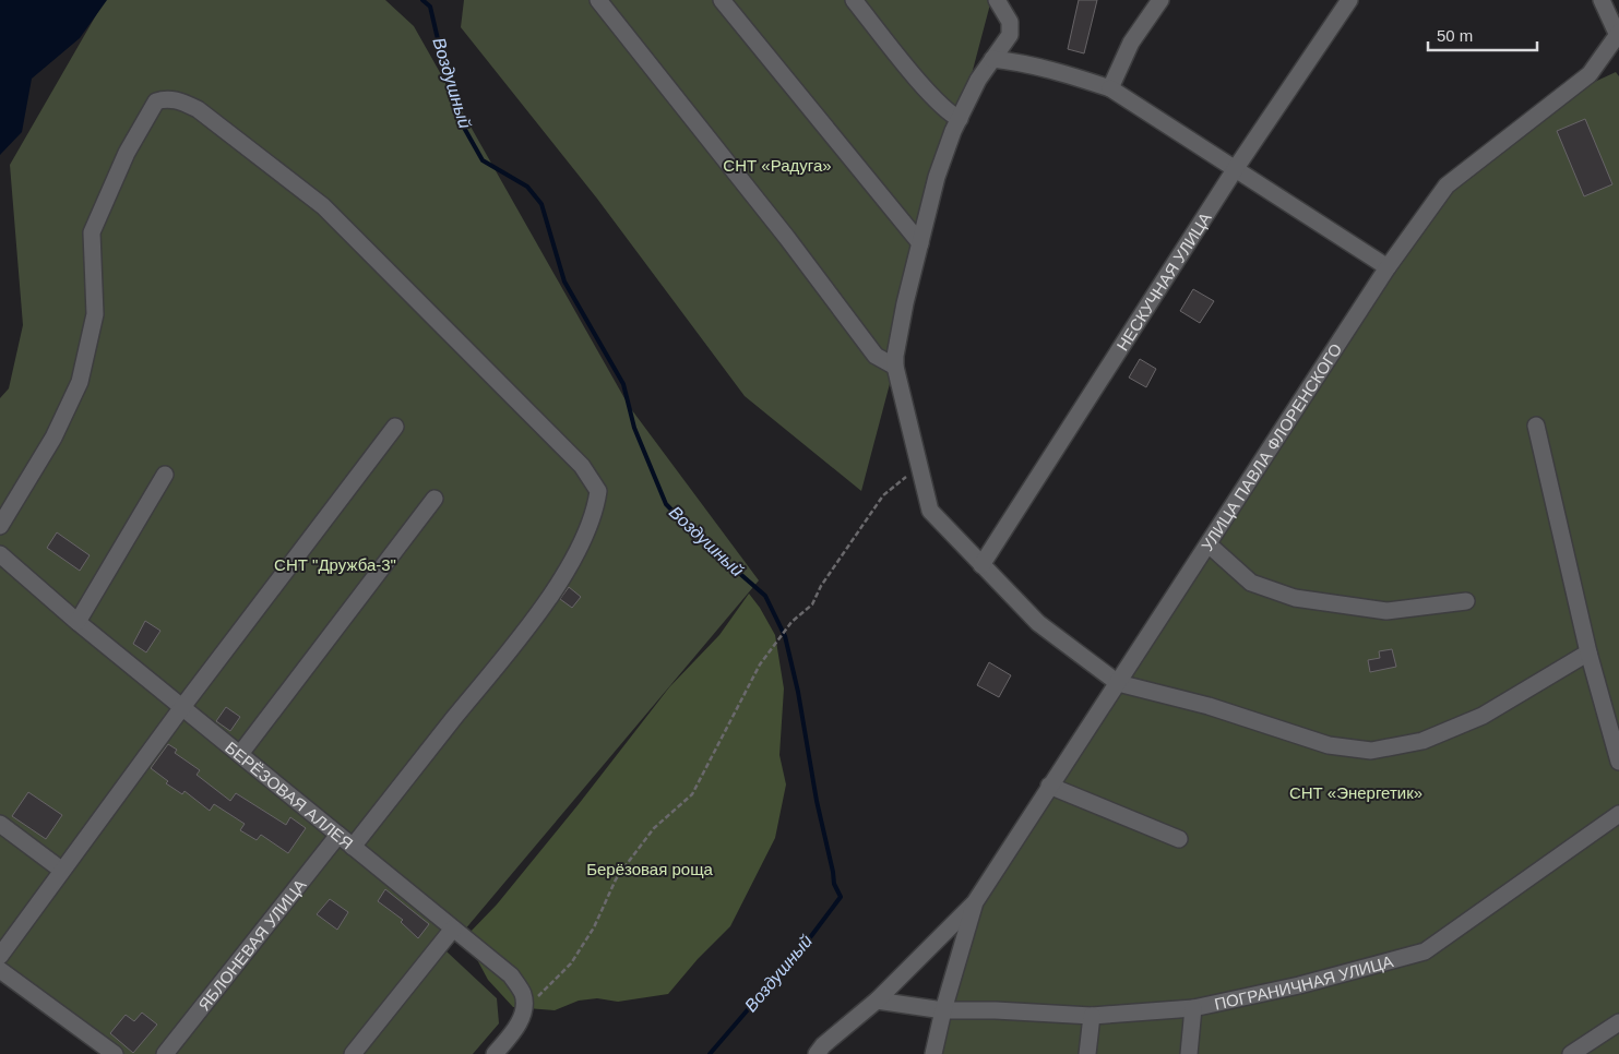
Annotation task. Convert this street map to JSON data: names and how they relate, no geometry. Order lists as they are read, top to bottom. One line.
{"streets":{"street":["НЕСКУЧНАЯ УЛИЦА","УЛИЦА ПАВЛА ФЛОРЕНСКОГО","БЕРЁЗОВАЯ АЛЛЕЯ","ЯБЛОНЕВАЯ УЛИЦА","ПОГРАНИЧНАЯ УЛИЦА"]},"crossings":[["УЛИЦА ПАВЛА ФЛОРЕНСКОГО","ПОГРАНИЧНАЯ УЛИЦА"],["БЕРЁЗОВАЯ АЛЛЕЯ","ЯБЛОНЕВАЯ УЛИЦА"]],"water":["Воздушный"],"parks":["СНТ «Радуга»","СНТ \"Дружба-3\"","СНТ «Энергетик»","Берёзовая роща"],"scale_bar":"50 m"}
